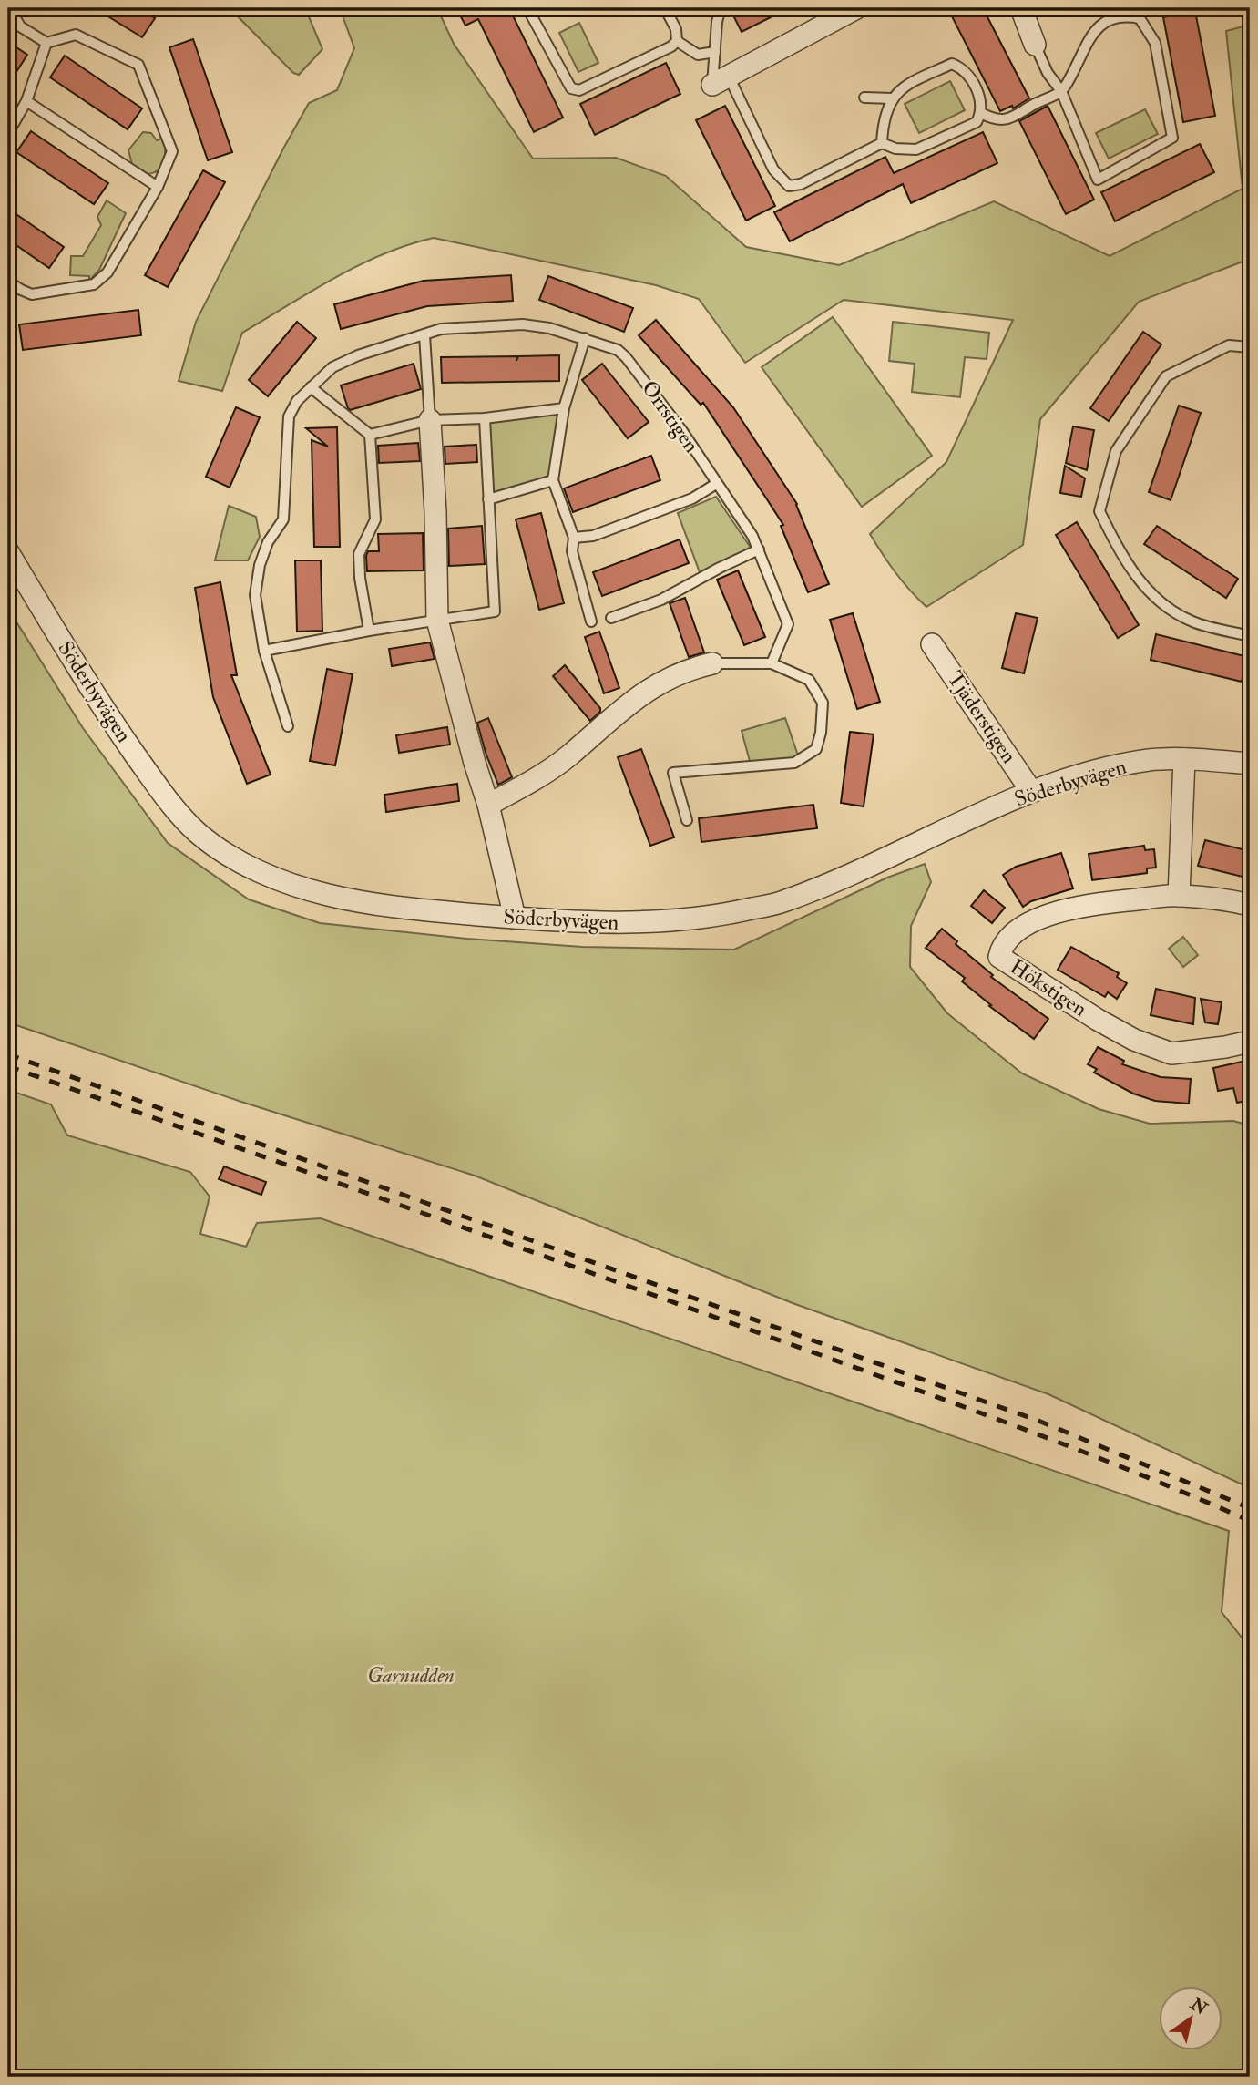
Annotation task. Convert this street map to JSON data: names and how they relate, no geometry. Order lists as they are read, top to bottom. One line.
{"streets":{"street":["Söderbyvägen","Tjäderstigen","Hökstigen"],"lane":["Orrstigen"]},"crossings":[["Söderbyvägen","Tjäderstigen"]],"parks":["Garnudden"],"north":"top right"}
